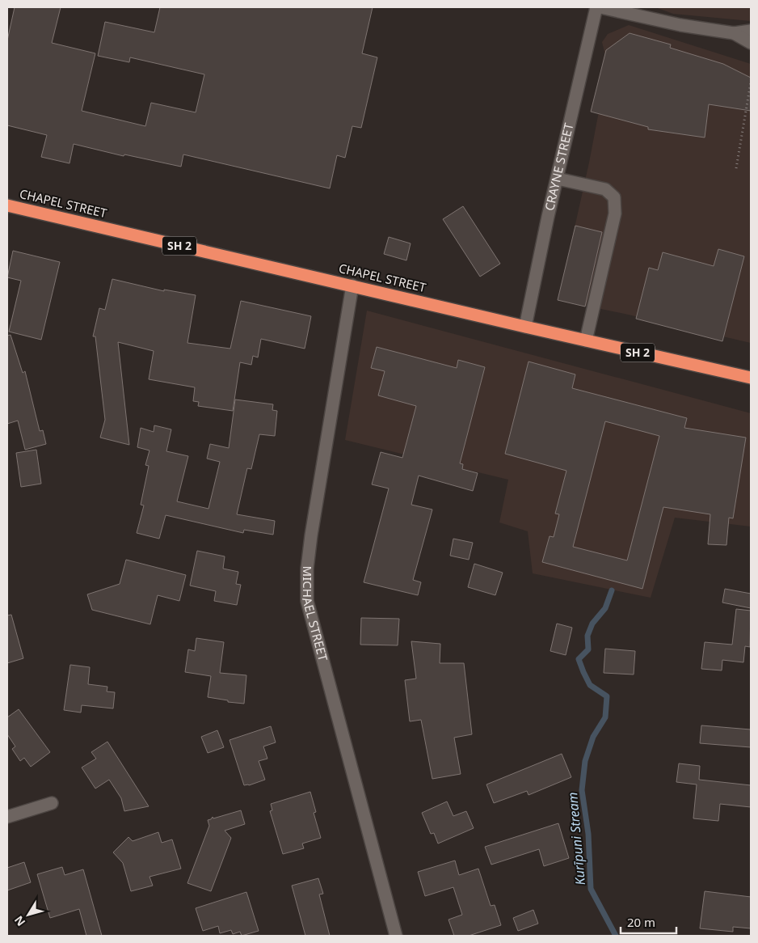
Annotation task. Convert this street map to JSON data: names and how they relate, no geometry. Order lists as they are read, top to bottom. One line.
{"streets":{"highway":["CHAPEL STREET","SH 2"],"street":["CRAYNE STREET","MICHAEL STREET"]},"crossings":[["CRAYNE STREET","CHAPEL STREET"],["CHAPEL STREET","MICHAEL STREET"]],"water":["Kurīpuni Stream"],"scale_bar":"20 m","north":"bottom left"}
